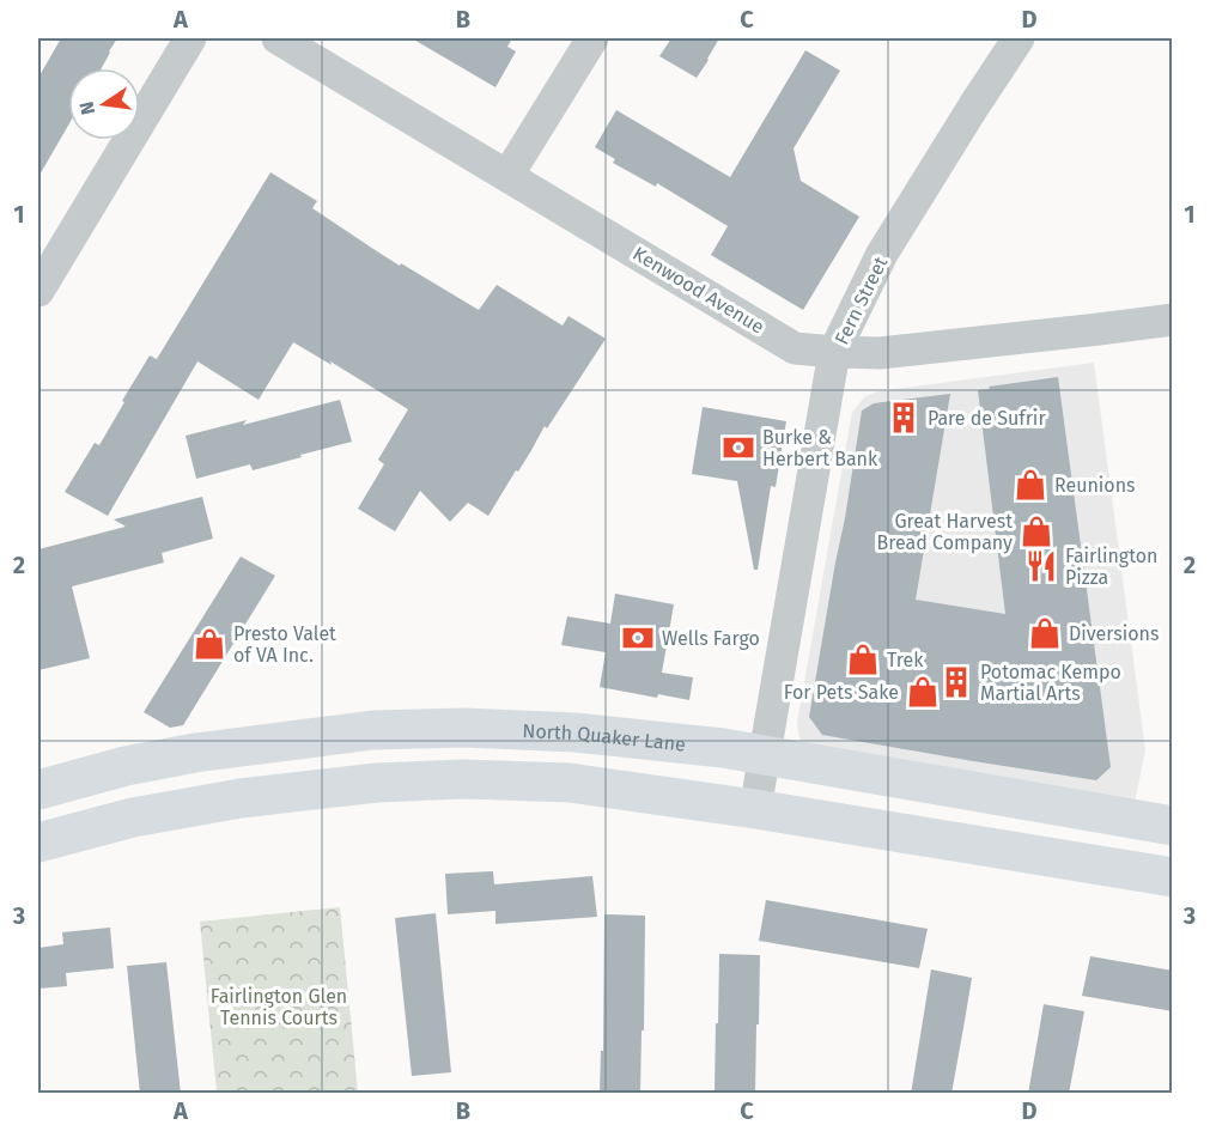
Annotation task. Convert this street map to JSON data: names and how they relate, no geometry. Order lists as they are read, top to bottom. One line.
{"streets":{"main road":["North Quaker Lane"],"street":["Kenwood Avenue","Fern Street"]},"crossings":[["Kenwood Avenue","Fern Street"],["Fern Street","North Quaker Lane"]],"parks":["Fairlington Glen Tennis Courts"],"places":{"building":["Pare de Sufrir","Potomac Kempo Martial Arts"],"bank":["Burke & Herbert Bank","Wells Fargo"],"shop":["Reunions","Great Harvest Bread Company","Diversions","Presto Valet of VA Inc.","Trek","For Pets Sake"],"restaurant":["Fairlington Pizza"]},"north":"left","grid":{"columns":["A","B","C","D"],"rows":["1","2","3"]}}
